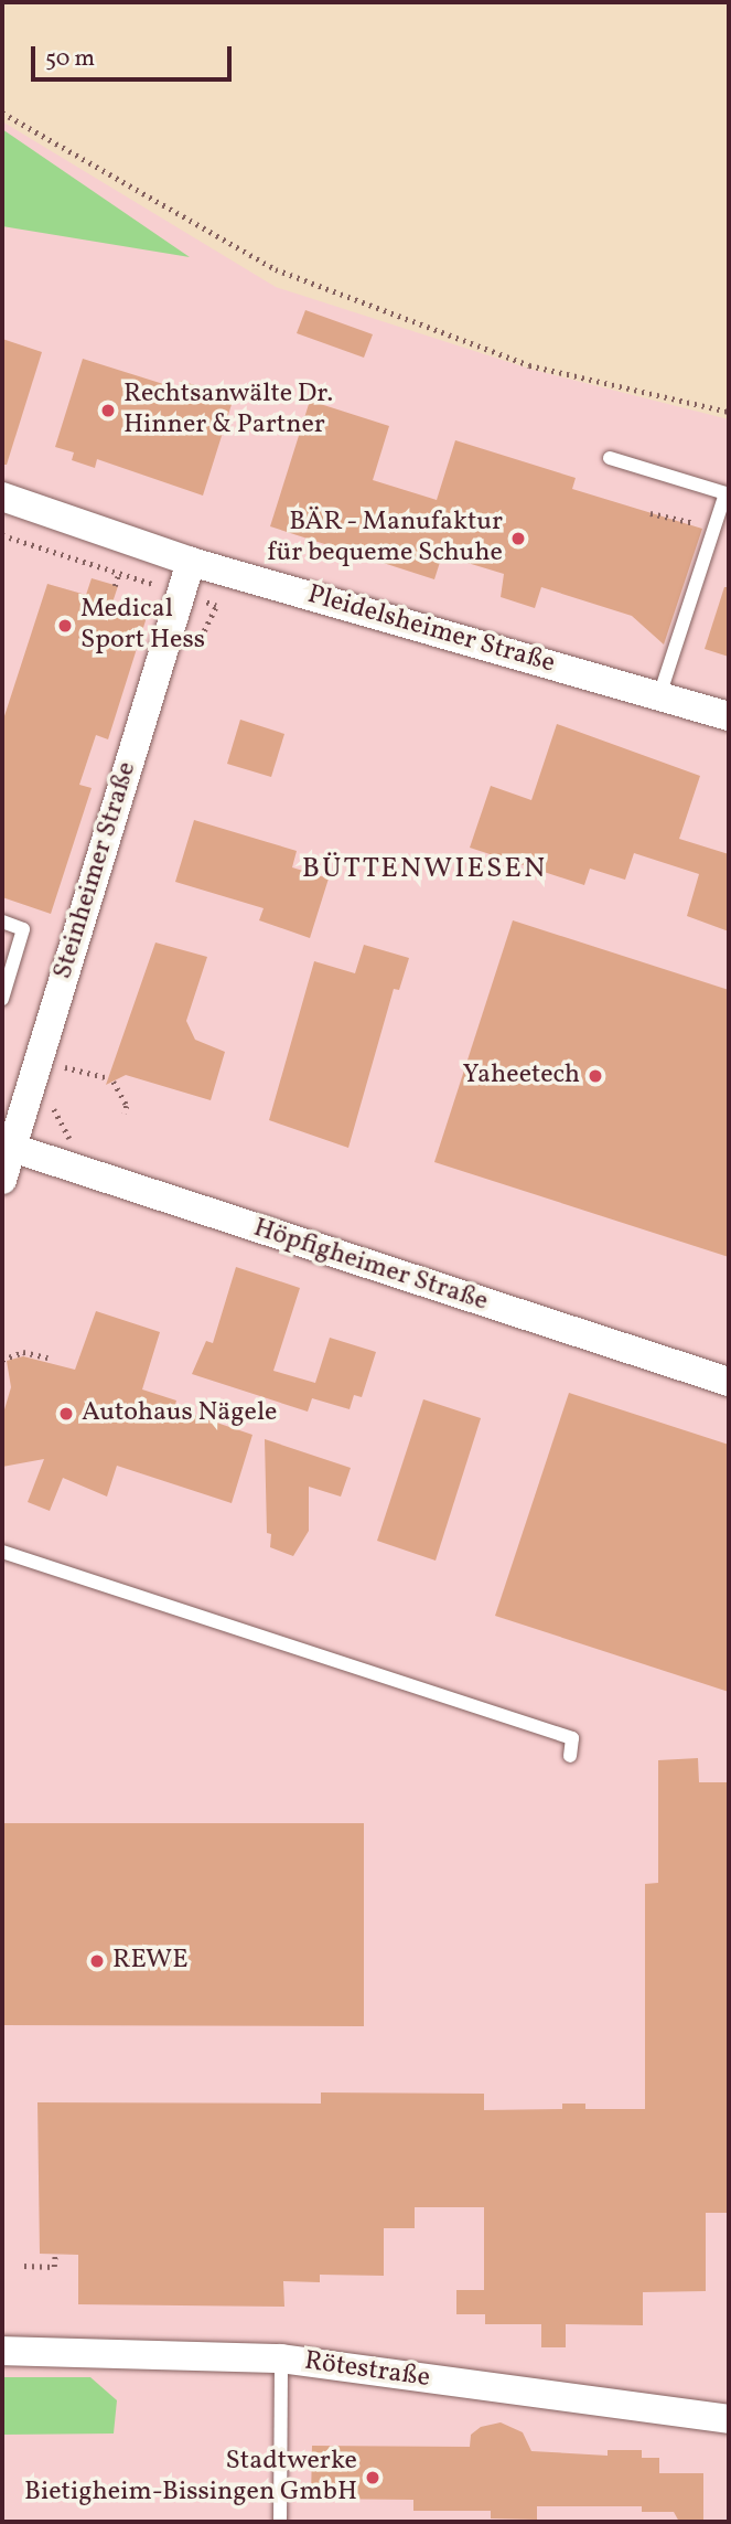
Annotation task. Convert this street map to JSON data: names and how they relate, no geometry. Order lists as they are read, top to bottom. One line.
{"streets":{"street":["Pleidelsheimer Straße","Steinheimer Straße","Höpfigheimer Straße","Rötestraße"]},"crossings":[["Pleidelsheimer Straße","Steinheimer Straße"],["Steinheimer Straße","Höpfigheimer Straße"]],"districts":["BÜTTENWIESEN"],"places":["Rechtsanwälte Dr. Hinner & Partner","BÄR - Manufaktur für bequeme Schuhe","Medical Sport Hess","Yaheetech","Autohaus Nägele","REWE","Stadtwerke Bietigheim-Bissingen GmbH"],"scale_bar":"50 m"}
